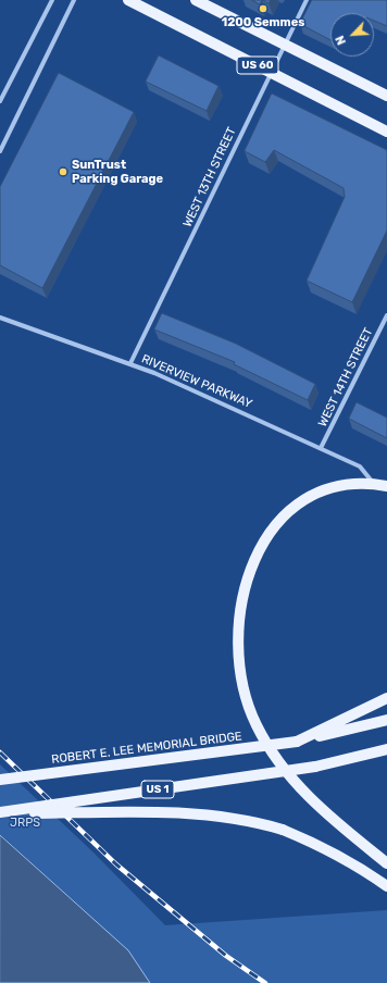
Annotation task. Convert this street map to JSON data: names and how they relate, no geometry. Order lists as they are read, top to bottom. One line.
{"streets":{"main road":["US 60","ROBERT E. LEE MEMORIAL BRIDGE","US 1"],"street":["WEST 13TH STREET","WEST 14TH STREET","RIVERVIEW PARKWAY"]},"crossings":[["US 60","WEST 13TH STREET"],["WEST 13TH STREET","RIVERVIEW PARKWAY"],["WEST 14TH STREET","RIVERVIEW PARKWAY"]],"parks":["JRPS"],"places":["1200 Semmes","SunTrust Parking Garage"],"north":"bottom left"}
